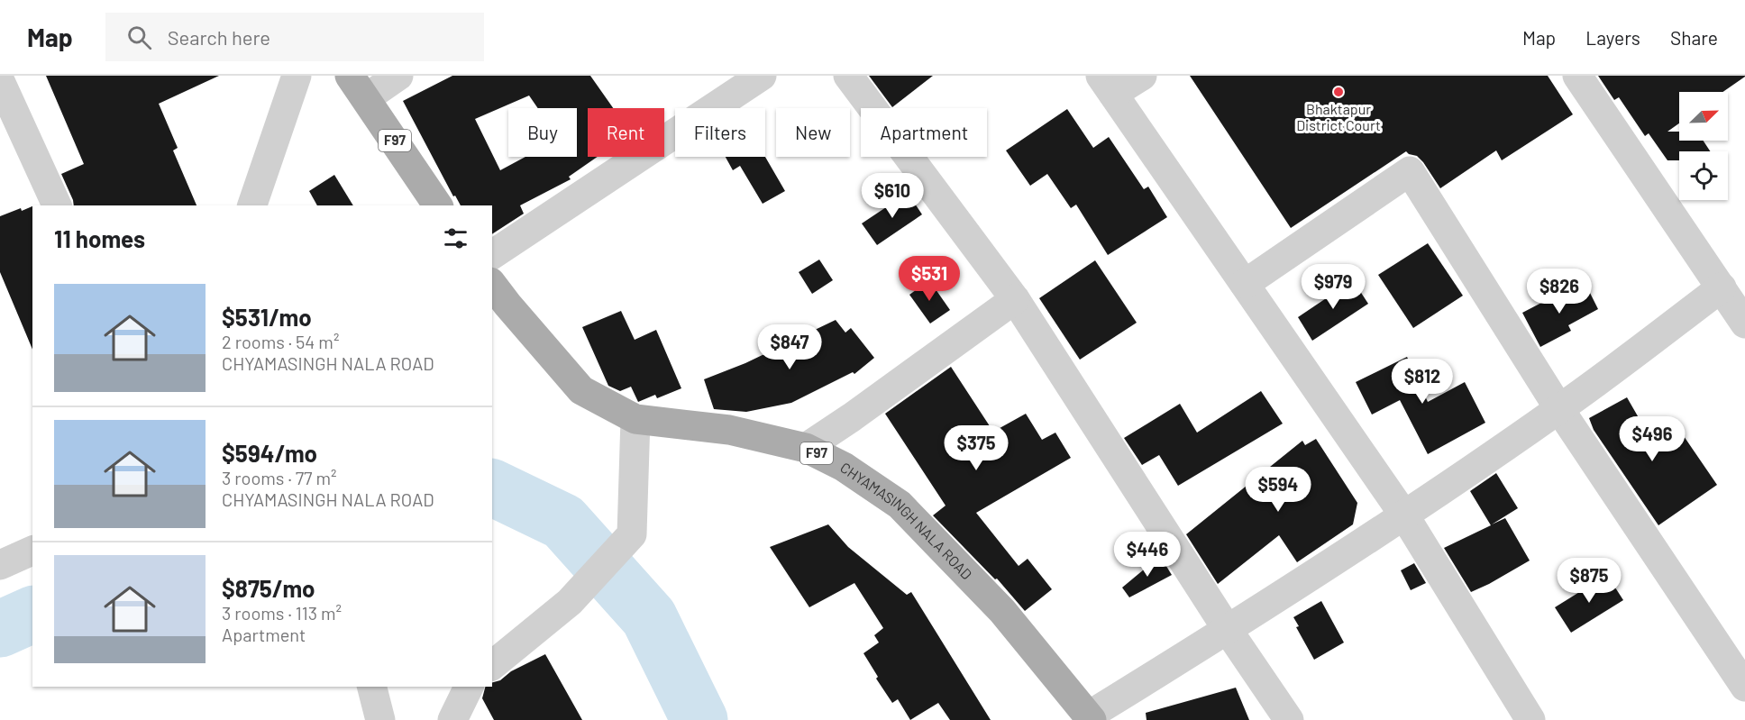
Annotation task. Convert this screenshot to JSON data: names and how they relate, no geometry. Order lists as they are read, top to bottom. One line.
{"streets":{"main road":["F97","CHYAMASINGH NALA ROAD"]},"places":["Bhaktapur District Court"],"north":"top right","page":{"header":"Map","search":"Search here","nav":["Map","Layers","Share"],"chip":["Buy","Rent","Filters","New","Apartment"],"price":["$610","$531","$979","$826","$847","$812","$496","$375","$594","$446","$875"],"heading":"11 homes","list":[{"name":"$531/mo","note":"2 rooms · 54 m² · CHYAMASINGH NALA ROAD"},{"name":"$594/mo","note":"3 rooms · 77 m² · CHYAMASINGH NALA ROAD"},{"name":"$875/mo","note":"3 rooms · 113 m² · Apartment"}]}}
